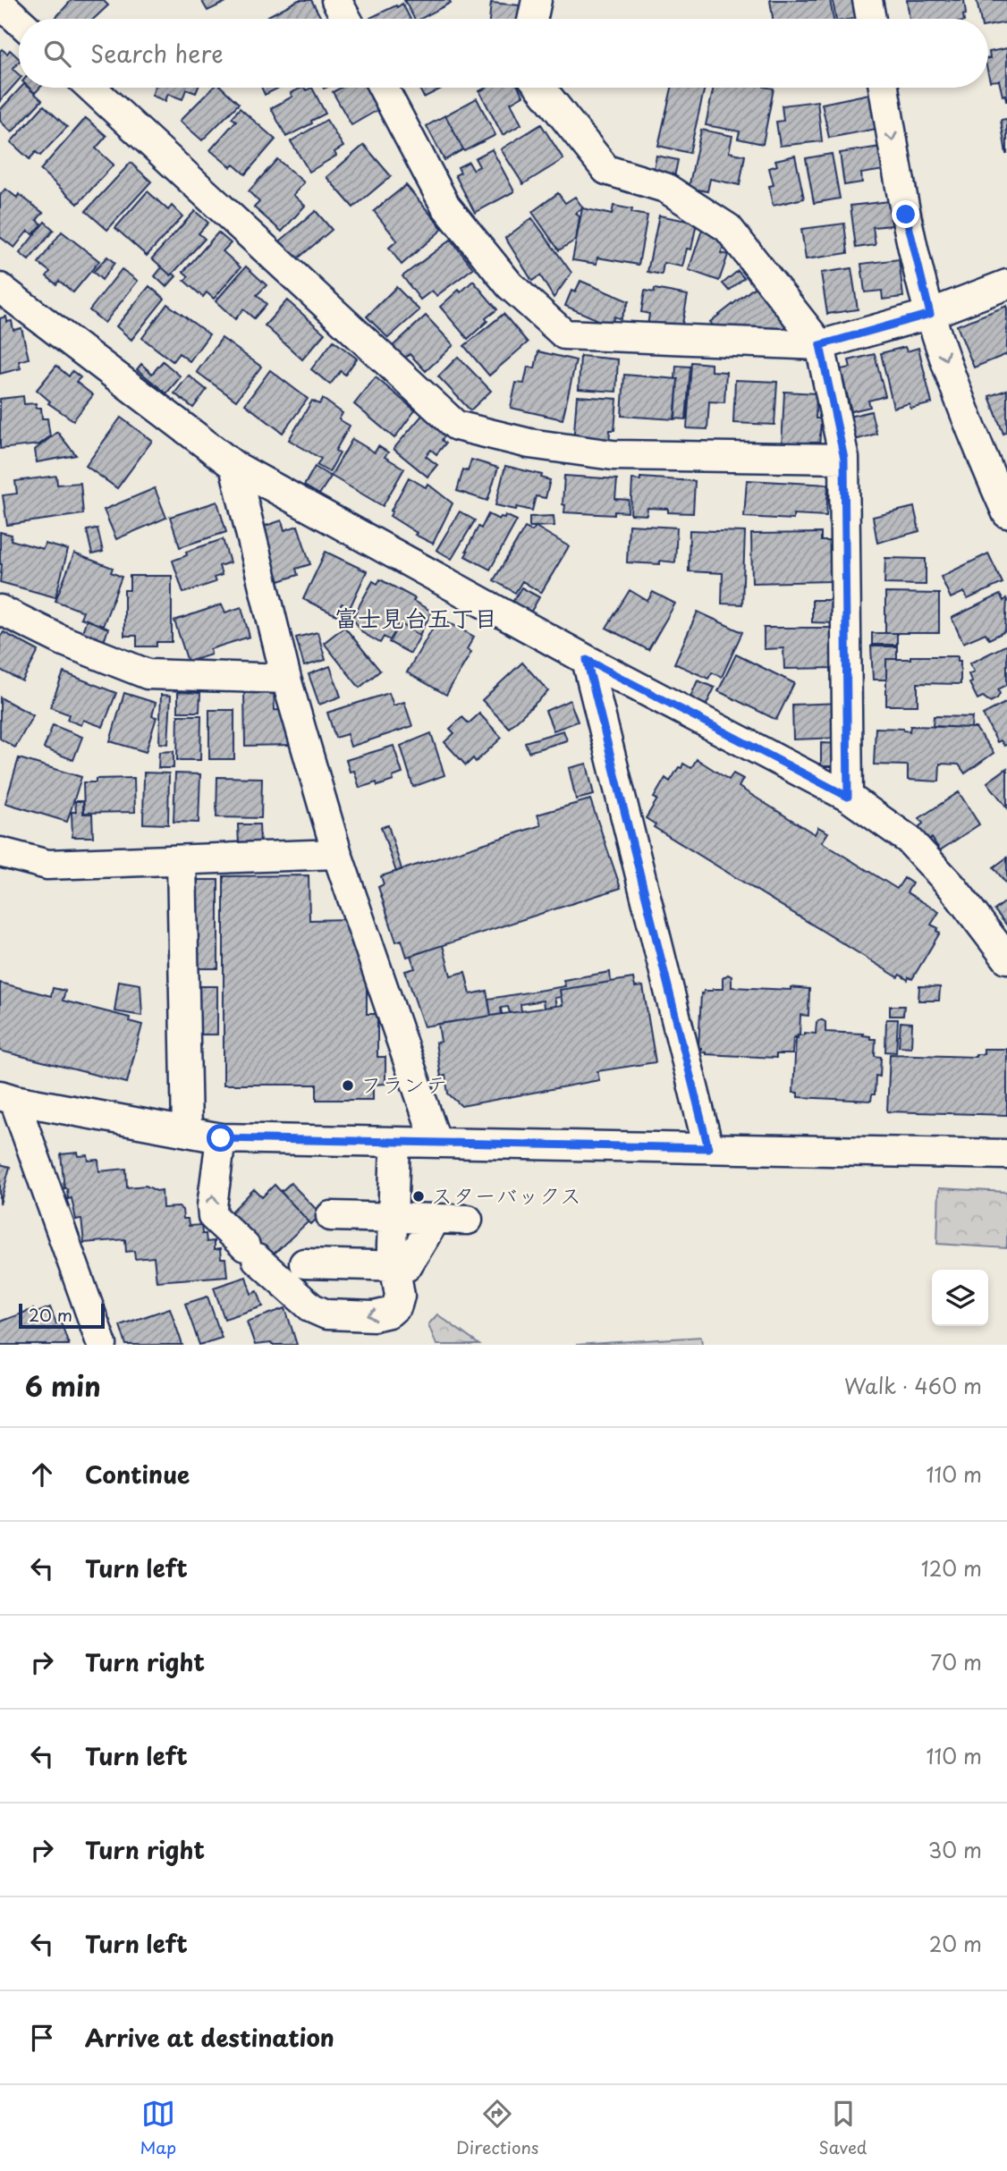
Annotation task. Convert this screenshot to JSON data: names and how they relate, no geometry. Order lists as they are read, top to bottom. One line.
{"districts":["富士見台五丁目"],"places":["フランテ","スターバックス"],"scale_bar":"20 m","page":{"search":"Search here","scale":"20 m","heading":["6 min","Walk · 460 m"],"list":[["Continue","110 m"],["Turn left","120 m"],["Turn right","70 m"],["Turn left","110 m"],["Turn right","30 m"],["Turn left","20 m"],"Arrive at destination"],"nav":["Map","Directions","Saved"]}}
